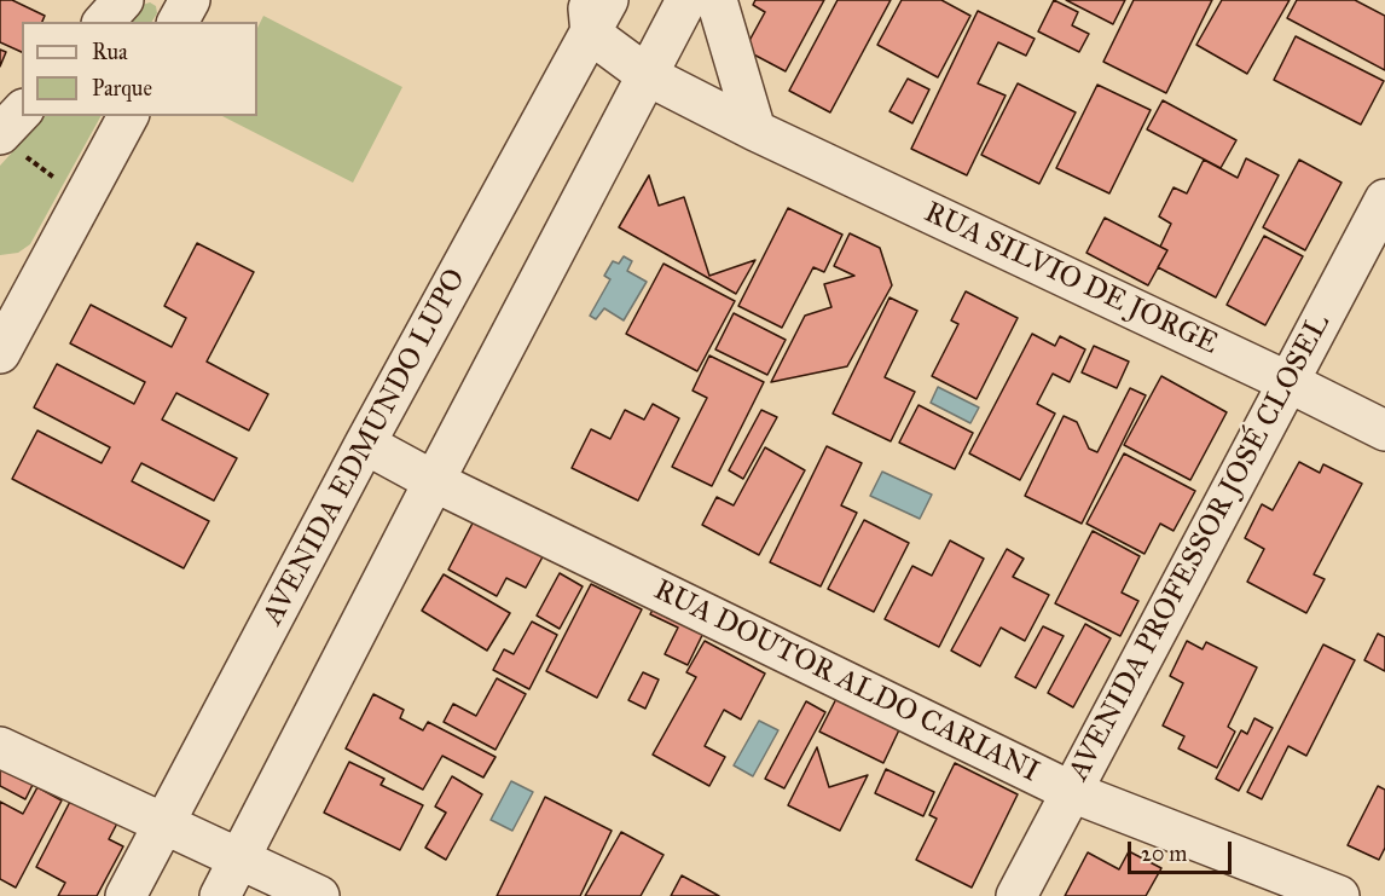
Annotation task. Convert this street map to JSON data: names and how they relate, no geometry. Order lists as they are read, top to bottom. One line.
{"streets":{"street":["RUA SILVIO DE JORGE","AVENIDA EDMUNDO LUPO","AVENIDA PROFESSOR JOSÉ CLOSEL","RUA DOUTOR ALDO CARIANI"]},"crossings":[["RUA SILVIO DE JORGE","AVENIDA EDMUNDO LUPO"],["RUA SILVIO DE JORGE","AVENIDA PROFESSOR JOSÉ CLOSEL"],["AVENIDA EDMUNDO LUPO","RUA DOUTOR ALDO CARIANI"],["AVENIDA PROFESSOR JOSÉ CLOSEL","RUA DOUTOR ALDO CARIANI"]],"legend":["Rua","Parque"],"scale_bar":"20 m"}
